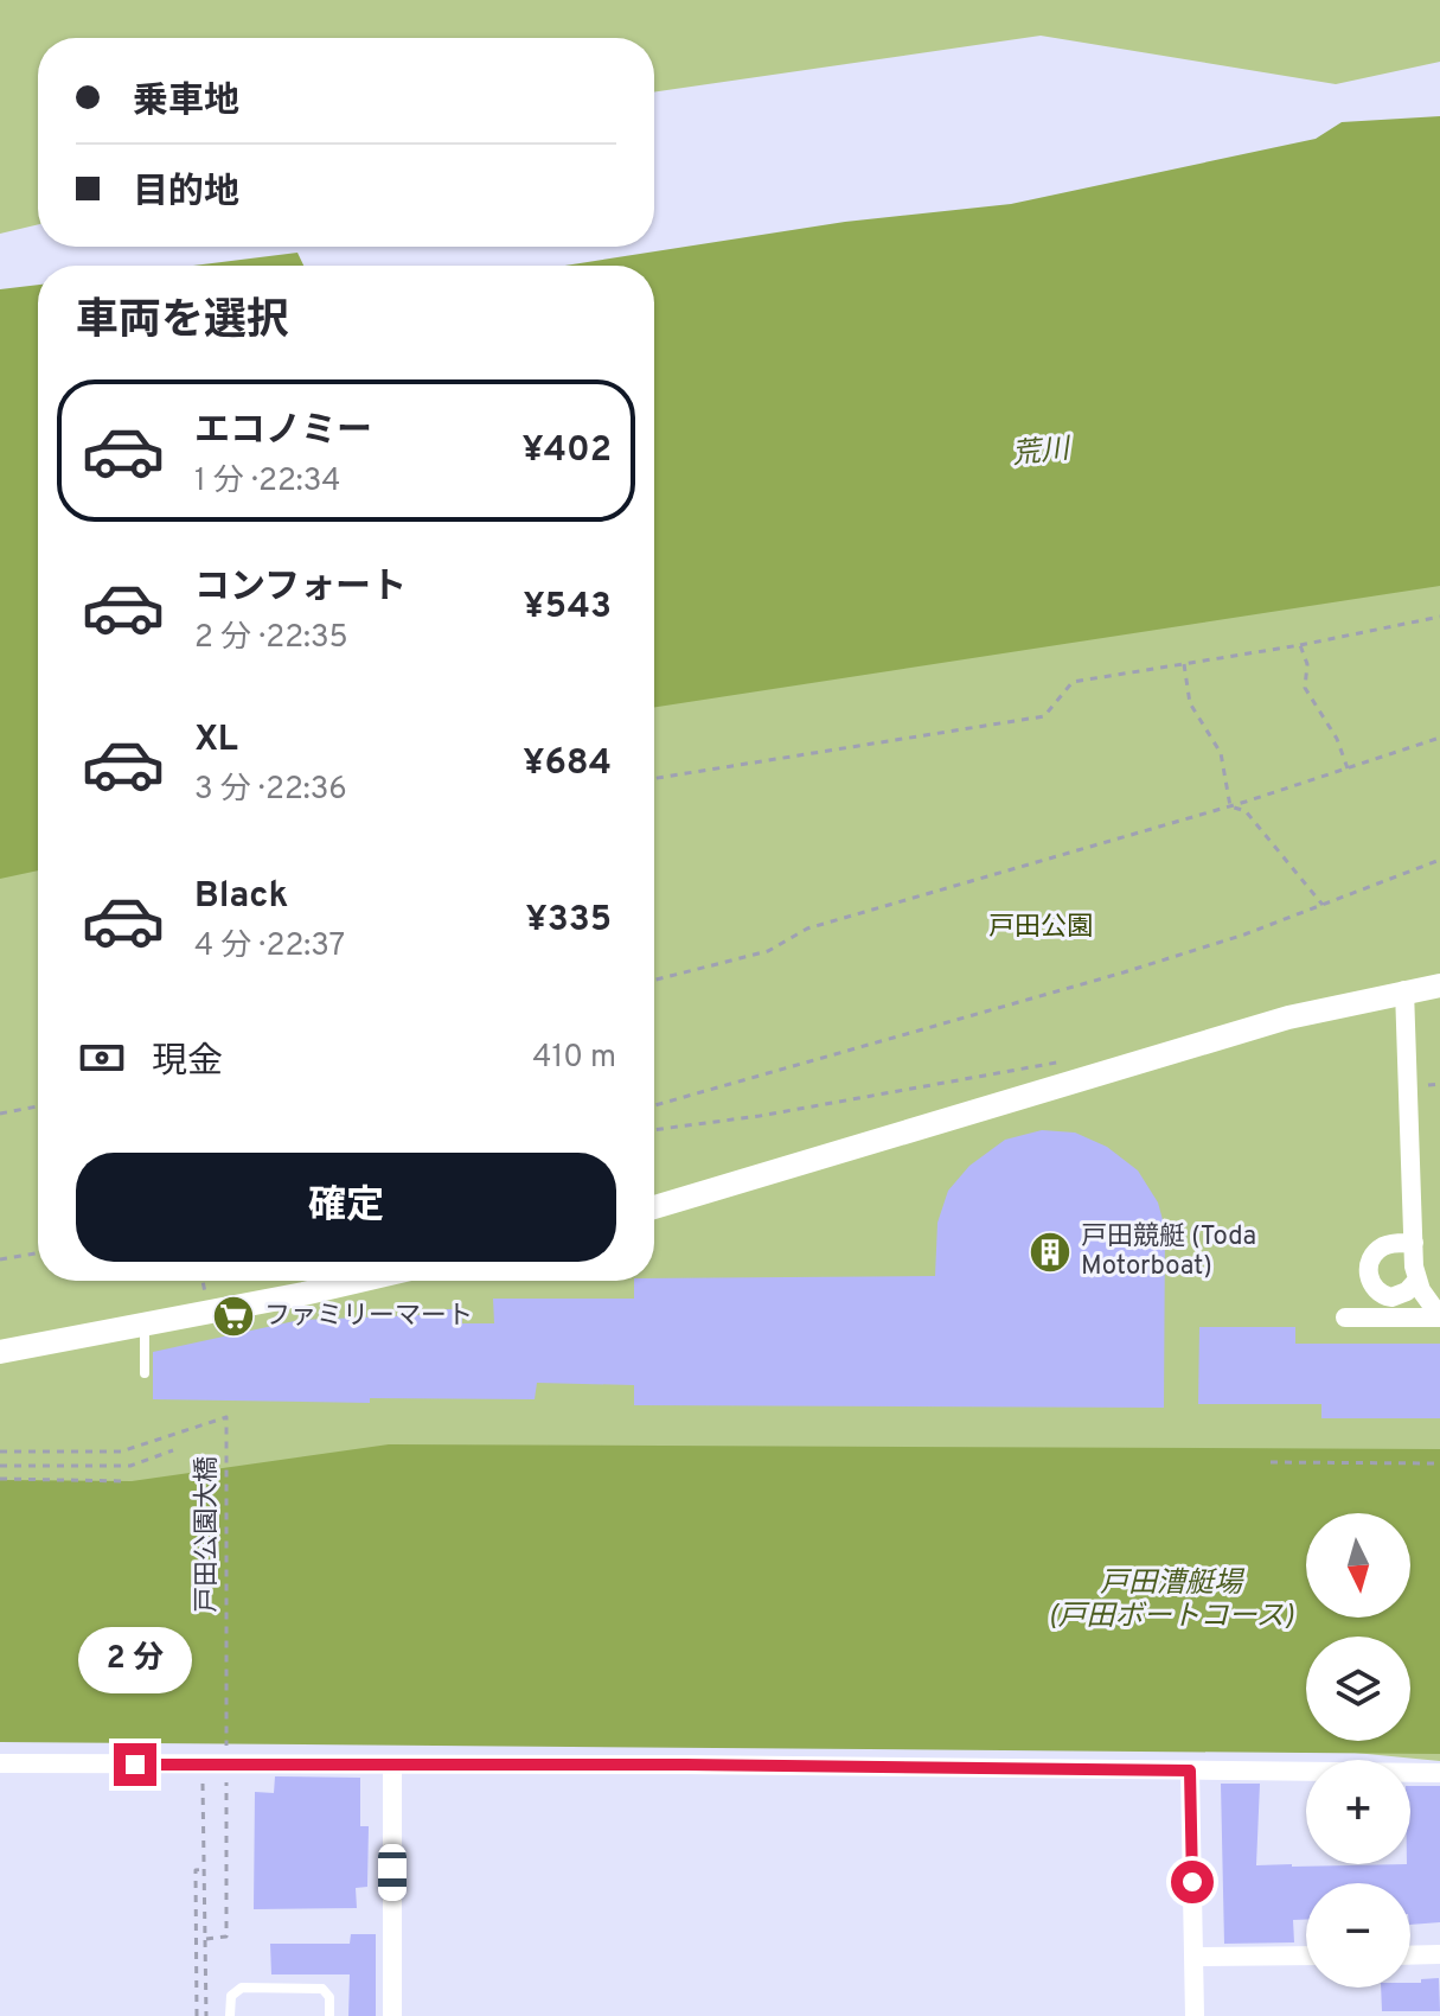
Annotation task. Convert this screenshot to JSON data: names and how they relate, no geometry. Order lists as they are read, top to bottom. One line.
{"streets":{"path":["戸田公園大橋"]},"water":["荒川","戸田漕艇場 (戸田ボートコース)"],"parks":["戸田公園"],"places":{"building":["戸田競艇 (Toda Motorboat)"],"supermarket":["ファミリーマート"]},"north":"bottom","page":{"banner":["乗車地","目的地"],"heading":"車両を選択","list":[{"name":"エコノミー","note":"1 分 · 22:34","value":"¥402"},{"name":"コンフォート","note":"2 分 · 22:35","value":"¥543"},{"name":"XL","note":"3 分 · 22:36","value":"¥684"},{"name":"Black","note":"4 分 · 22:37","value":"¥335"}],"pay":["現金","410 m"],"buttons":"確定","map_buttons":["+","−"],"bubble":"2 分"}}
